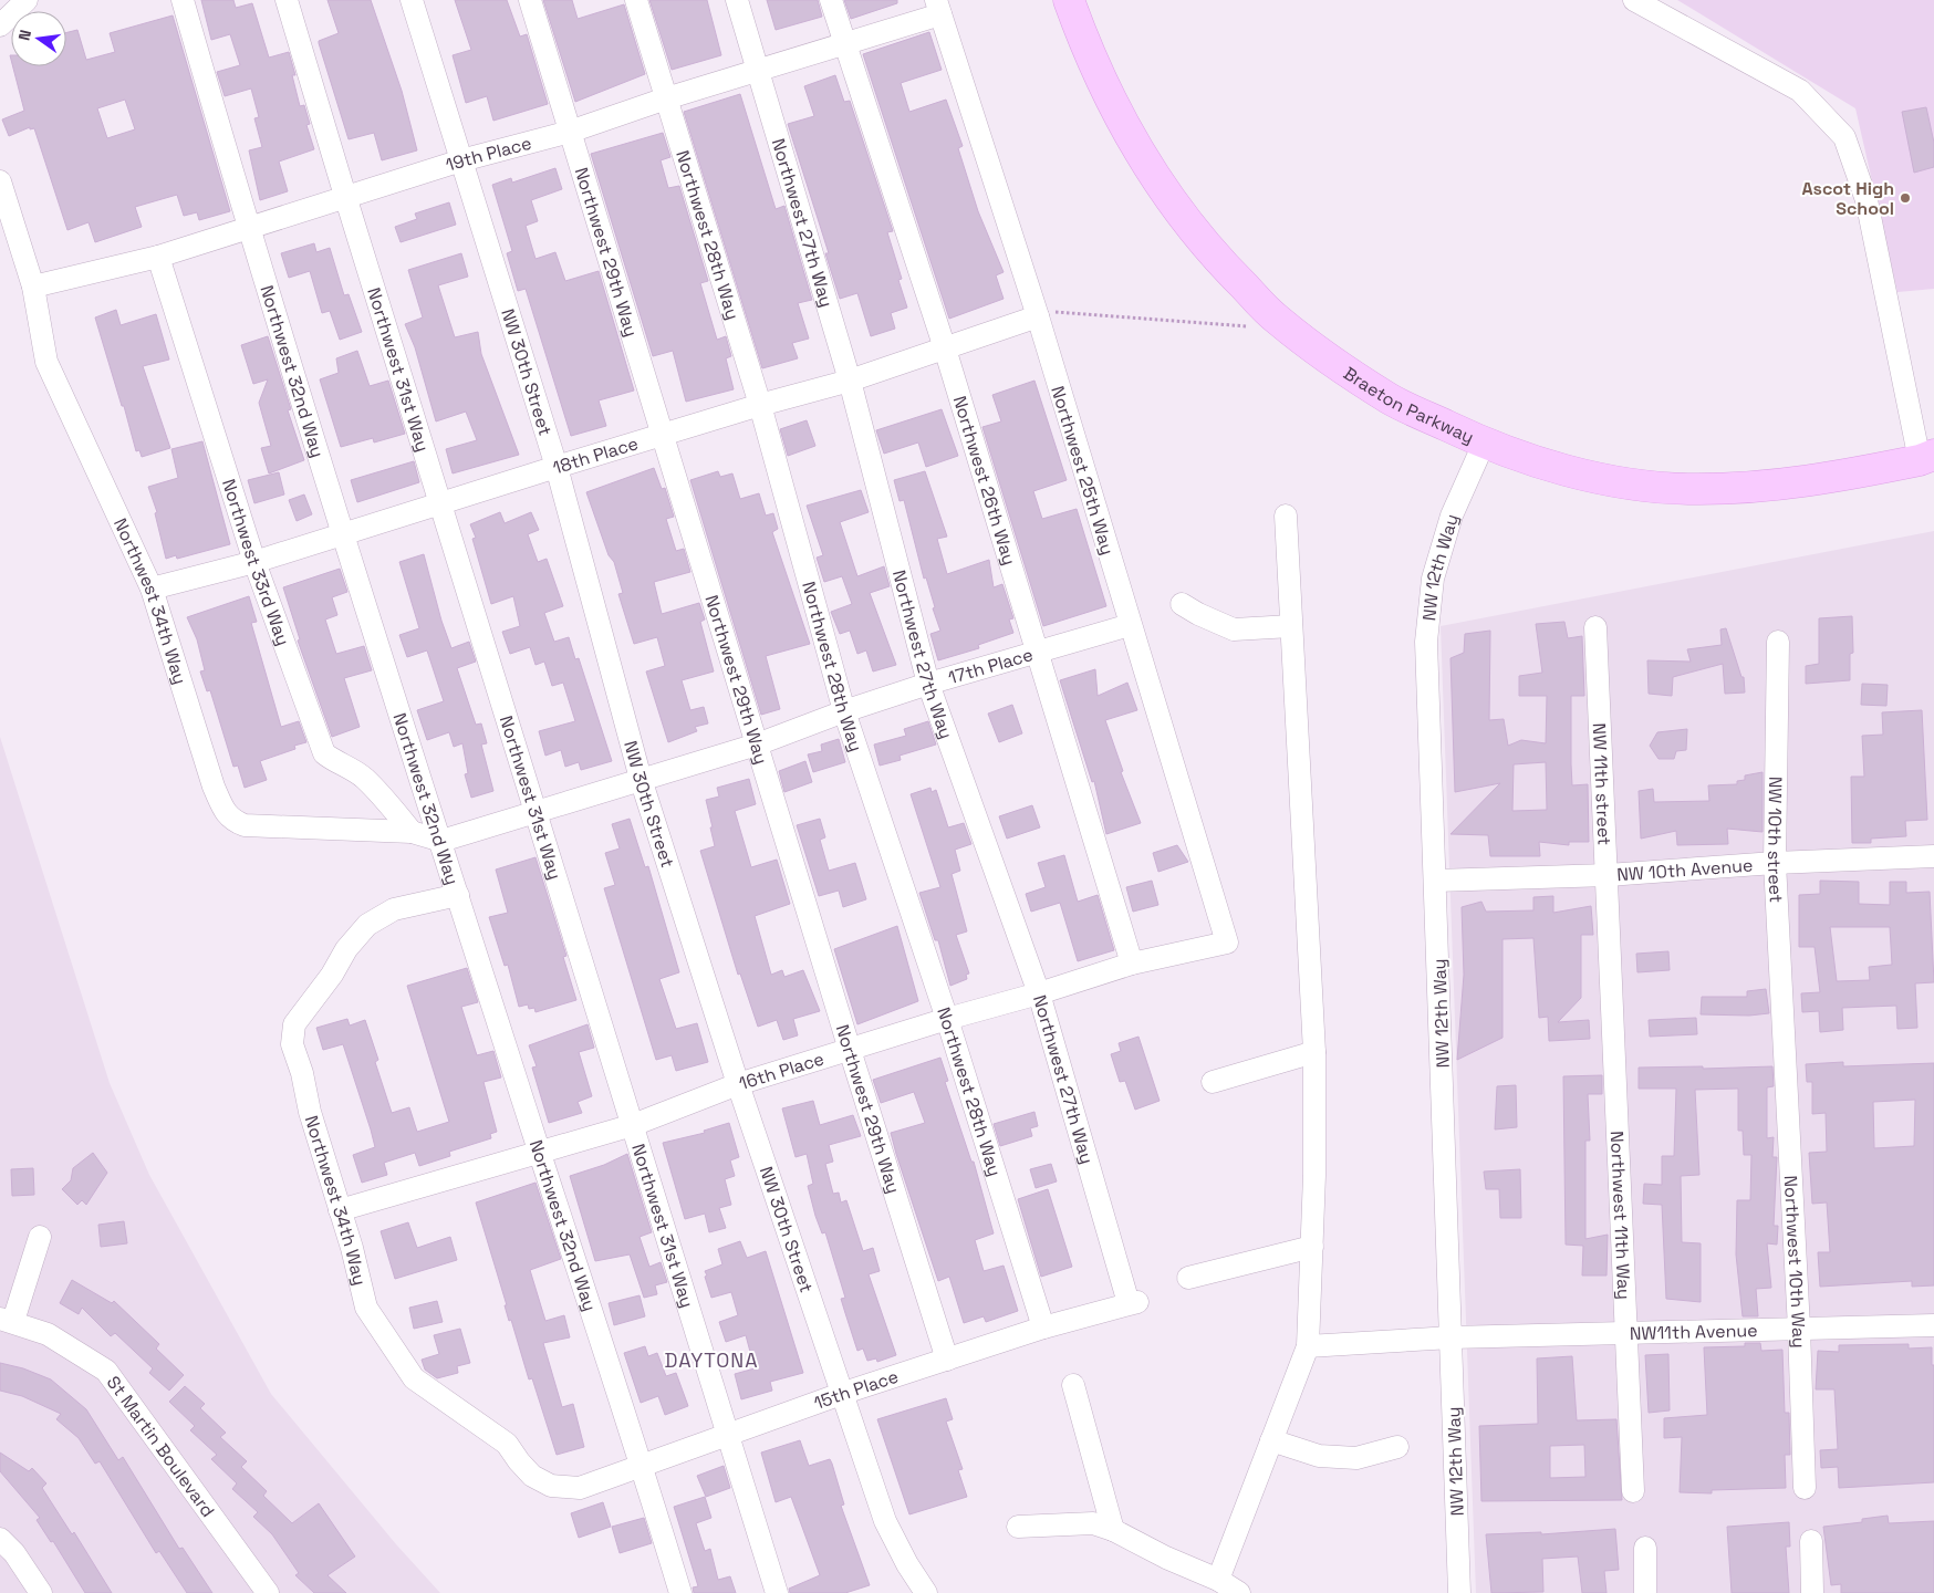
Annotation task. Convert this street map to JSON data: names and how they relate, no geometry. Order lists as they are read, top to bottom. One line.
{"streets":{"street":["19th Place","Northwest 27th Way","Northwest 28th Way","Northwest 29th Way","Northwest 31st Way","Northwest 32nd Way","NW 30th Street","Braeton Parkway","18th Place","Northwest 25th Way","Northwest 26th Way","Northwest 33rd Way","NW 12th Way","Northwest 34th Way","17th Place","NW 11th street","NW 10th street","NW 10th Avenue","16th Place","Northwest 11th Way","Northwest 10th Way","NW11th Avenue","15th Place","St Martin Boulevard"]},"crossings":[["19th Place","Northwest 27th Way"],["19th Place","Northwest 28th Way"],["19th Place","Northwest 29th Way"],["19th Place","Northwest 31st Way"],["19th Place","Northwest 32nd Way"],["19th Place","NW 30th Street"],["19th Place","Northwest 25th Way"],["19th Place","Northwest 26th Way"],["19th Place","Northwest 33rd Way"],["19th Place","Northwest 34th Way"],["Northwest 27th Way","18th Place"],["Northwest 27th Way","17th Place"],["Northwest 27th Way","16th Place"],["Northwest 27th Way","15th Place"],["Northwest 28th Way","18th Place"],["Northwest 28th Way","17th Place"],["Northwest 28th Way","16th Place"],["Northwest 28th Way","15th Place"],["Northwest 29th Way","18th Place"],["Northwest 29th Way","17th Place"],["Northwest 29th Way","16th Place"],["Northwest 29th Way","15th Place"],["Northwest 31st Way","18th Place"],["Northwest 31st Way","17th Place"],["Northwest 31st Way","16th Place"],["Northwest 31st Way","15th Place"],["Northwest 32nd Way","18th Place"],["Northwest 32nd Way","Northwest 34th Way"],["Northwest 32nd Way","17th Place"],["Northwest 32nd Way","16th Place"],["Northwest 32nd Way","15th Place"],["NW 30th Street","18th Place"],["NW 30th Street","17th Place"],["NW 30th Street","16th Place"],["NW 30th Street","15th Place"],["Braeton Parkway","NW 12th Way"],["18th Place","Northwest 25th Way"],["18th Place","Northwest 26th Way"],["18th Place","Northwest 33rd Way"],["18th Place","Northwest 34th Way"],["Northwest 25th Way","17th Place"],["Northwest 25th Way","16th Place"],["Northwest 26th Way","17th Place"],["Northwest 26th Way","16th Place"],["Northwest 33rd Way","Northwest 34th Way"],["NW 12th Way","NW 10th Avenue"],["NW 12th Way","NW11th Avenue"],["Northwest 34th Way","17th Place"],["Northwest 34th Way","16th Place"],["Northwest 34th Way","15th Place"],["NW 11th street","NW 10th Avenue"],["NW 11th street","Northwest 11th Way"],["NW 10th street","NW 10th Avenue"],["NW 10th street","Northwest 10th Way"],["Northwest 11th Way","NW11th Avenue"],["Northwest 10th Way","NW11th Avenue"]],"districts":["DAYTONA"],"places":["Ascot High School"],"north":"left"}
